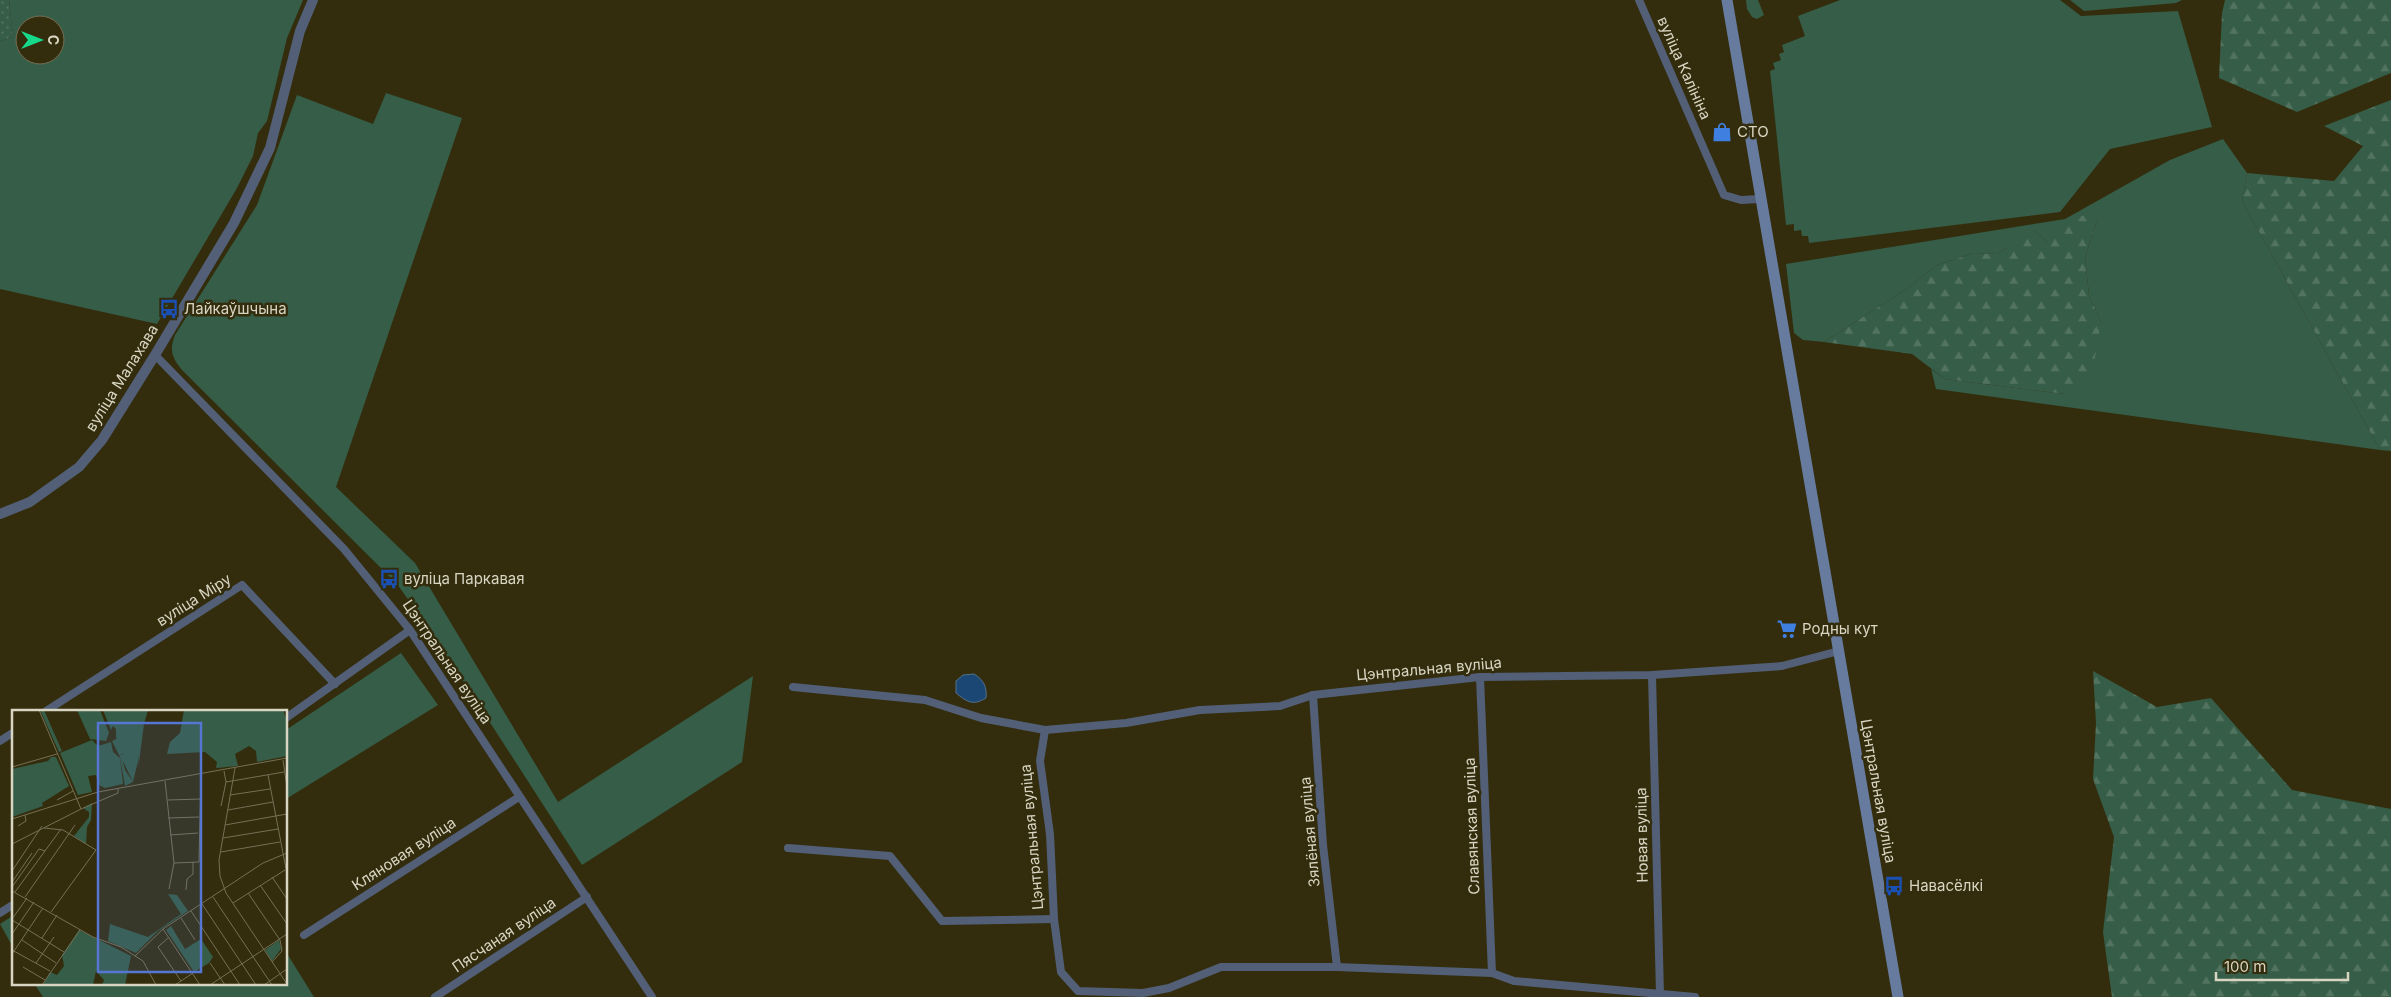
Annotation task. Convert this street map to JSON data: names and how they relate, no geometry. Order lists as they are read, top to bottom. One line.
{"streets":{"main road":["Цэнтральная вуліца"],"street":["вуліца Калініна","вуліца Малахава","вуліца Міру","Славянская вуліца","Зялёная вуліца","Новая вуліца","Кляновая вуліца","Пясчаная вуліца"]},"crossings":[["вуліца Калініна","Цэнтральная вуліца"],["вуліца Малахава","Цэнтральная вуліца"],["Цэнтральная вуліца","Славянская вуліца"],["Цэнтральная вуліца","Зялёная вуліца"],["Цэнтральная вуліца","Новая вуліца"],["Цэнтральная вуліца","Кляновая вуліца"],["Цэнтральная вуліца","Пясчаная вуліца"]],"places":{"shop":["СТО"],"bus stop":["Лайкаўшчына","вуліца Паркавая","Навасёлкі"],"supermarket":["Родны кут"]},"scale_bar":"100 m","north":"right"}
